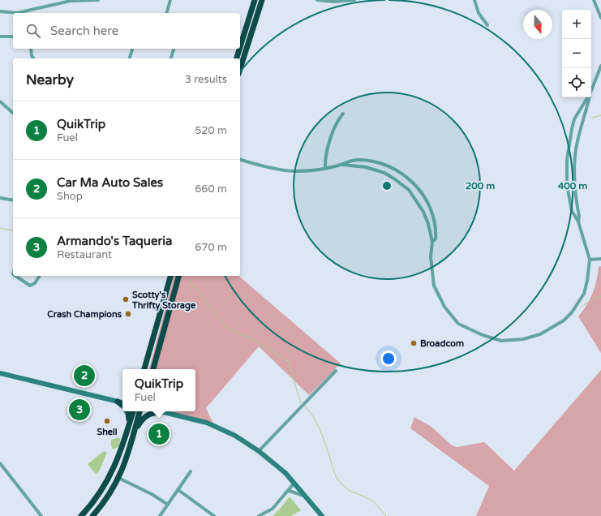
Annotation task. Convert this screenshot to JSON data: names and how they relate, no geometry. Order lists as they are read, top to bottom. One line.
{"places":["Scotty's Thrifty Storage","Crash Champions","Broadcom","Shell"],"north":"bottom","page":{"map_buttons":["+","−"],"search":"Search here","heading":["Nearby","3 results"],"list":[{"mark":"1","name":"QuikTrip","note":"Fuel","value":"520 m"},{"mark":"2","name":"Car Ma Auto Sales","note":"Shop","value":"660 m"},{"mark":"3","name":"Armando's Taqueria","note":"Restaurant","value":"670 m"}],"pins":["2","3","1"],"popup":["QuikTrip","Fuel"]},"rings":["200 m","400 m"]}
